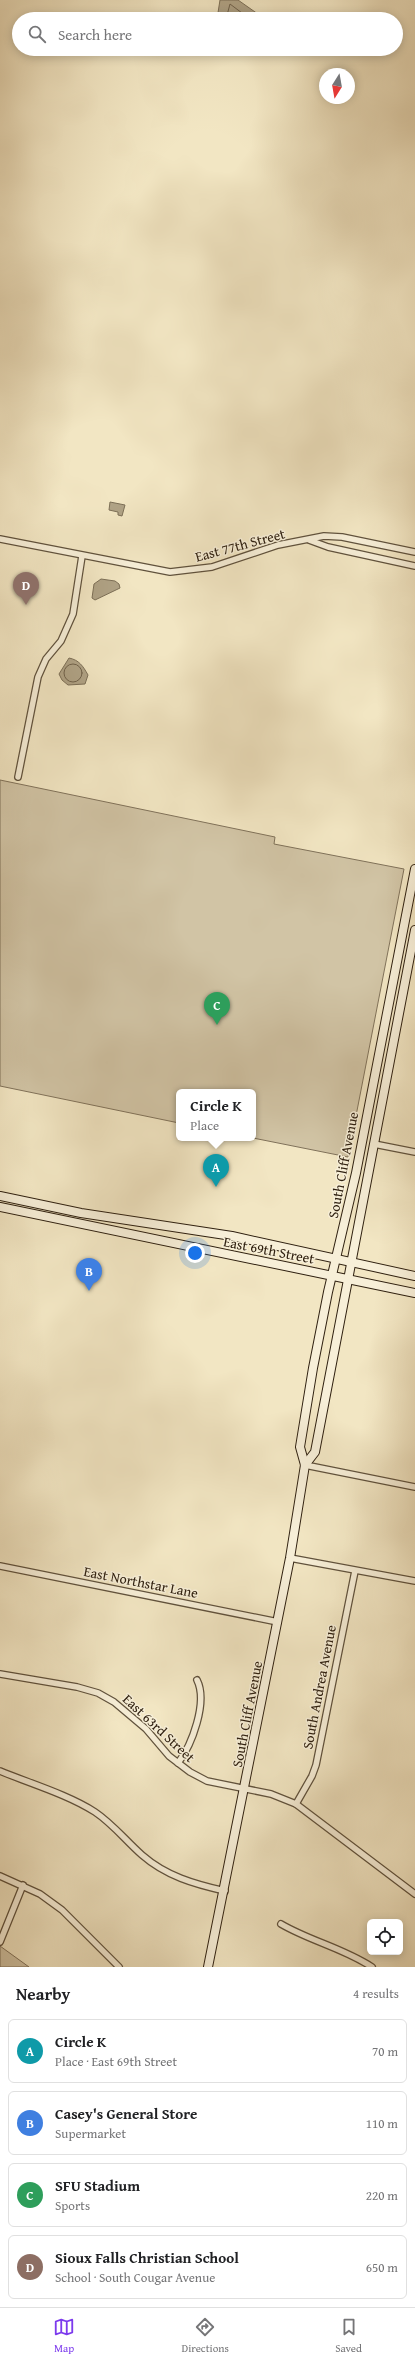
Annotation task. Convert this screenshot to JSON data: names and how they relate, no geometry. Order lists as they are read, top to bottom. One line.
{"streets":{"main road":["South Cliff Avenue","East 69th Street"],"street":["East 77th Street","East Northstar Lane","South Andrea Avenue","East 63rd Street"]},"crossings":[["South Cliff Avenue","East 69th Street"],["South Cliff Avenue","East Northstar Lane"],["South Cliff Avenue","East 63rd Street"],["South Andrea Avenue","East 63rd Street"]],"north":"bottom","page":{"search":"Search here","pins":["D","C","A","B"],"popup":["Circle K","Place"],"heading":["Nearby","4 results"],"list":[{"mark":"A","name":"Circle K","note":"Place · East 69th Street","value":"70 m"},{"mark":"B","name":"Casey's General Store","note":"Supermarket","value":"110 m"},{"mark":"C","name":"SFU Stadium","note":"Sports","value":"220 m"},{"mark":"D","name":"Sioux Falls Christian School","note":"School · South Cougar Avenue","value":"650 m"}],"nav":["Map","Directions","Saved"]}}
